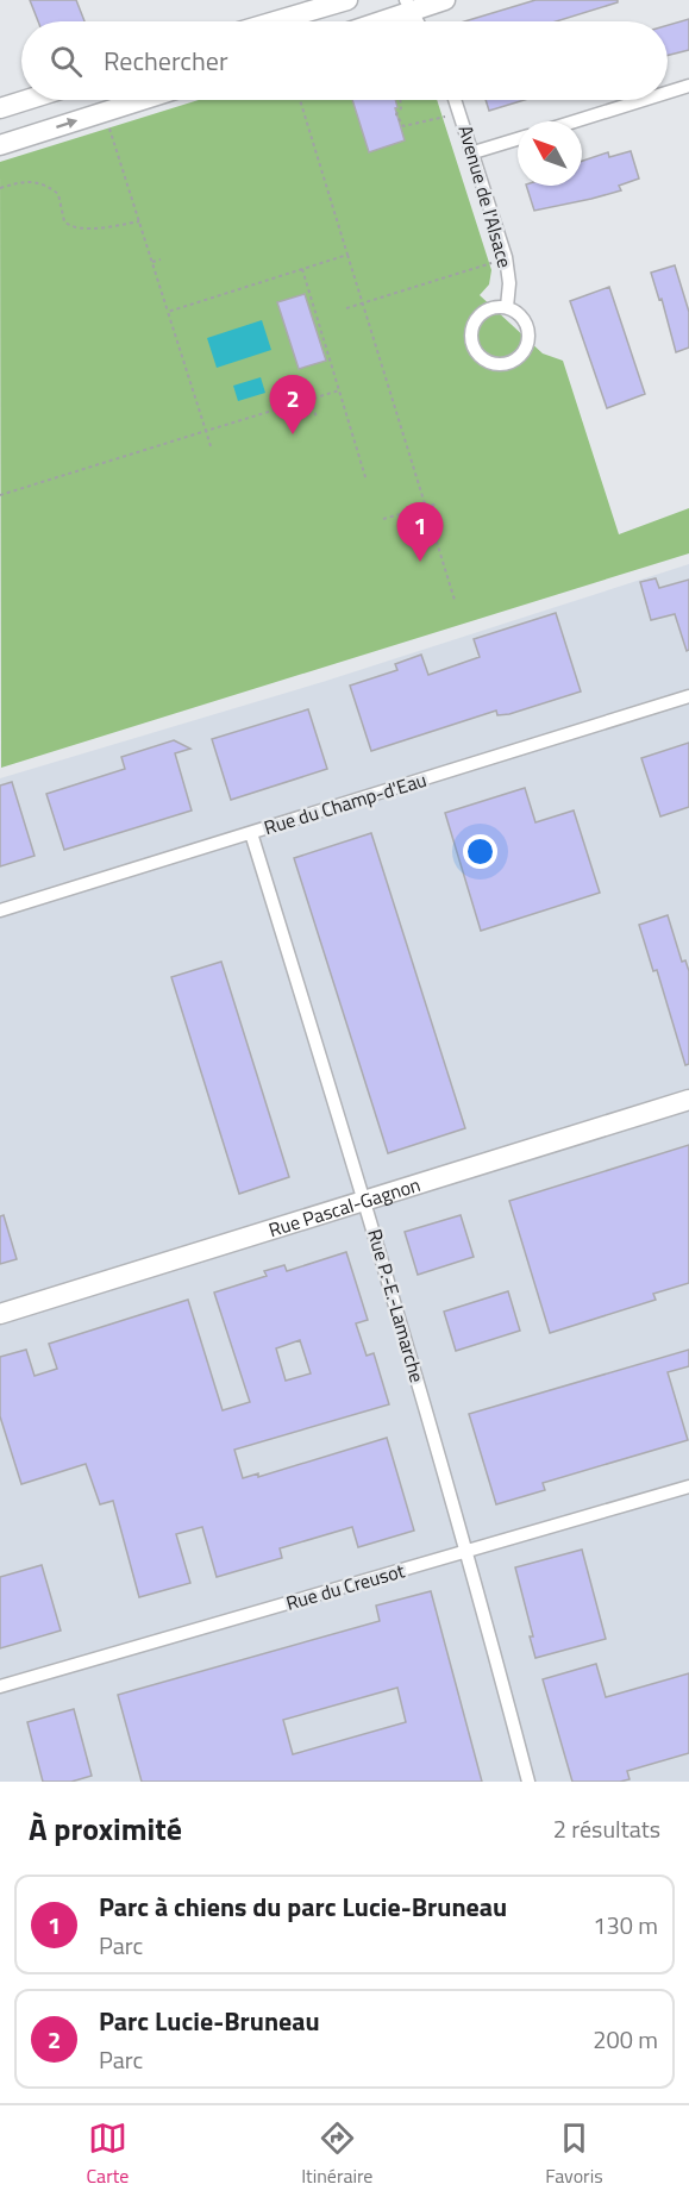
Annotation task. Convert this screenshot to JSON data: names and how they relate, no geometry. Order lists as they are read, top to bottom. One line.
{"streets":{"street":["Avenue de l'Alsace","Rue du Champ-d'Eau","Rue Pascal-Gagnon","Rue P.-E.-Lamarche","Rue du Creusot"]},"crossings":[["Rue du Champ-d'Eau","Rue P.-E.-Lamarche"],["Rue Pascal-Gagnon","Rue P.-E.-Lamarche"],["Rue P.-E.-Lamarche","Rue du Creusot"]],"north":"top left","page":{"search":"Rechercher","pins":["2","1"],"heading":["À proximité","2 résultats"],"list":[{"mark":"1","name":"Parc à chiens du parc Lucie-Bruneau","note":"Parc","value":"130 m"},{"mark":"2","name":"Parc Lucie-Bruneau","note":"Parc","value":"200 m"}],"nav":["Carte","Itinéraire","Favoris"]}}
